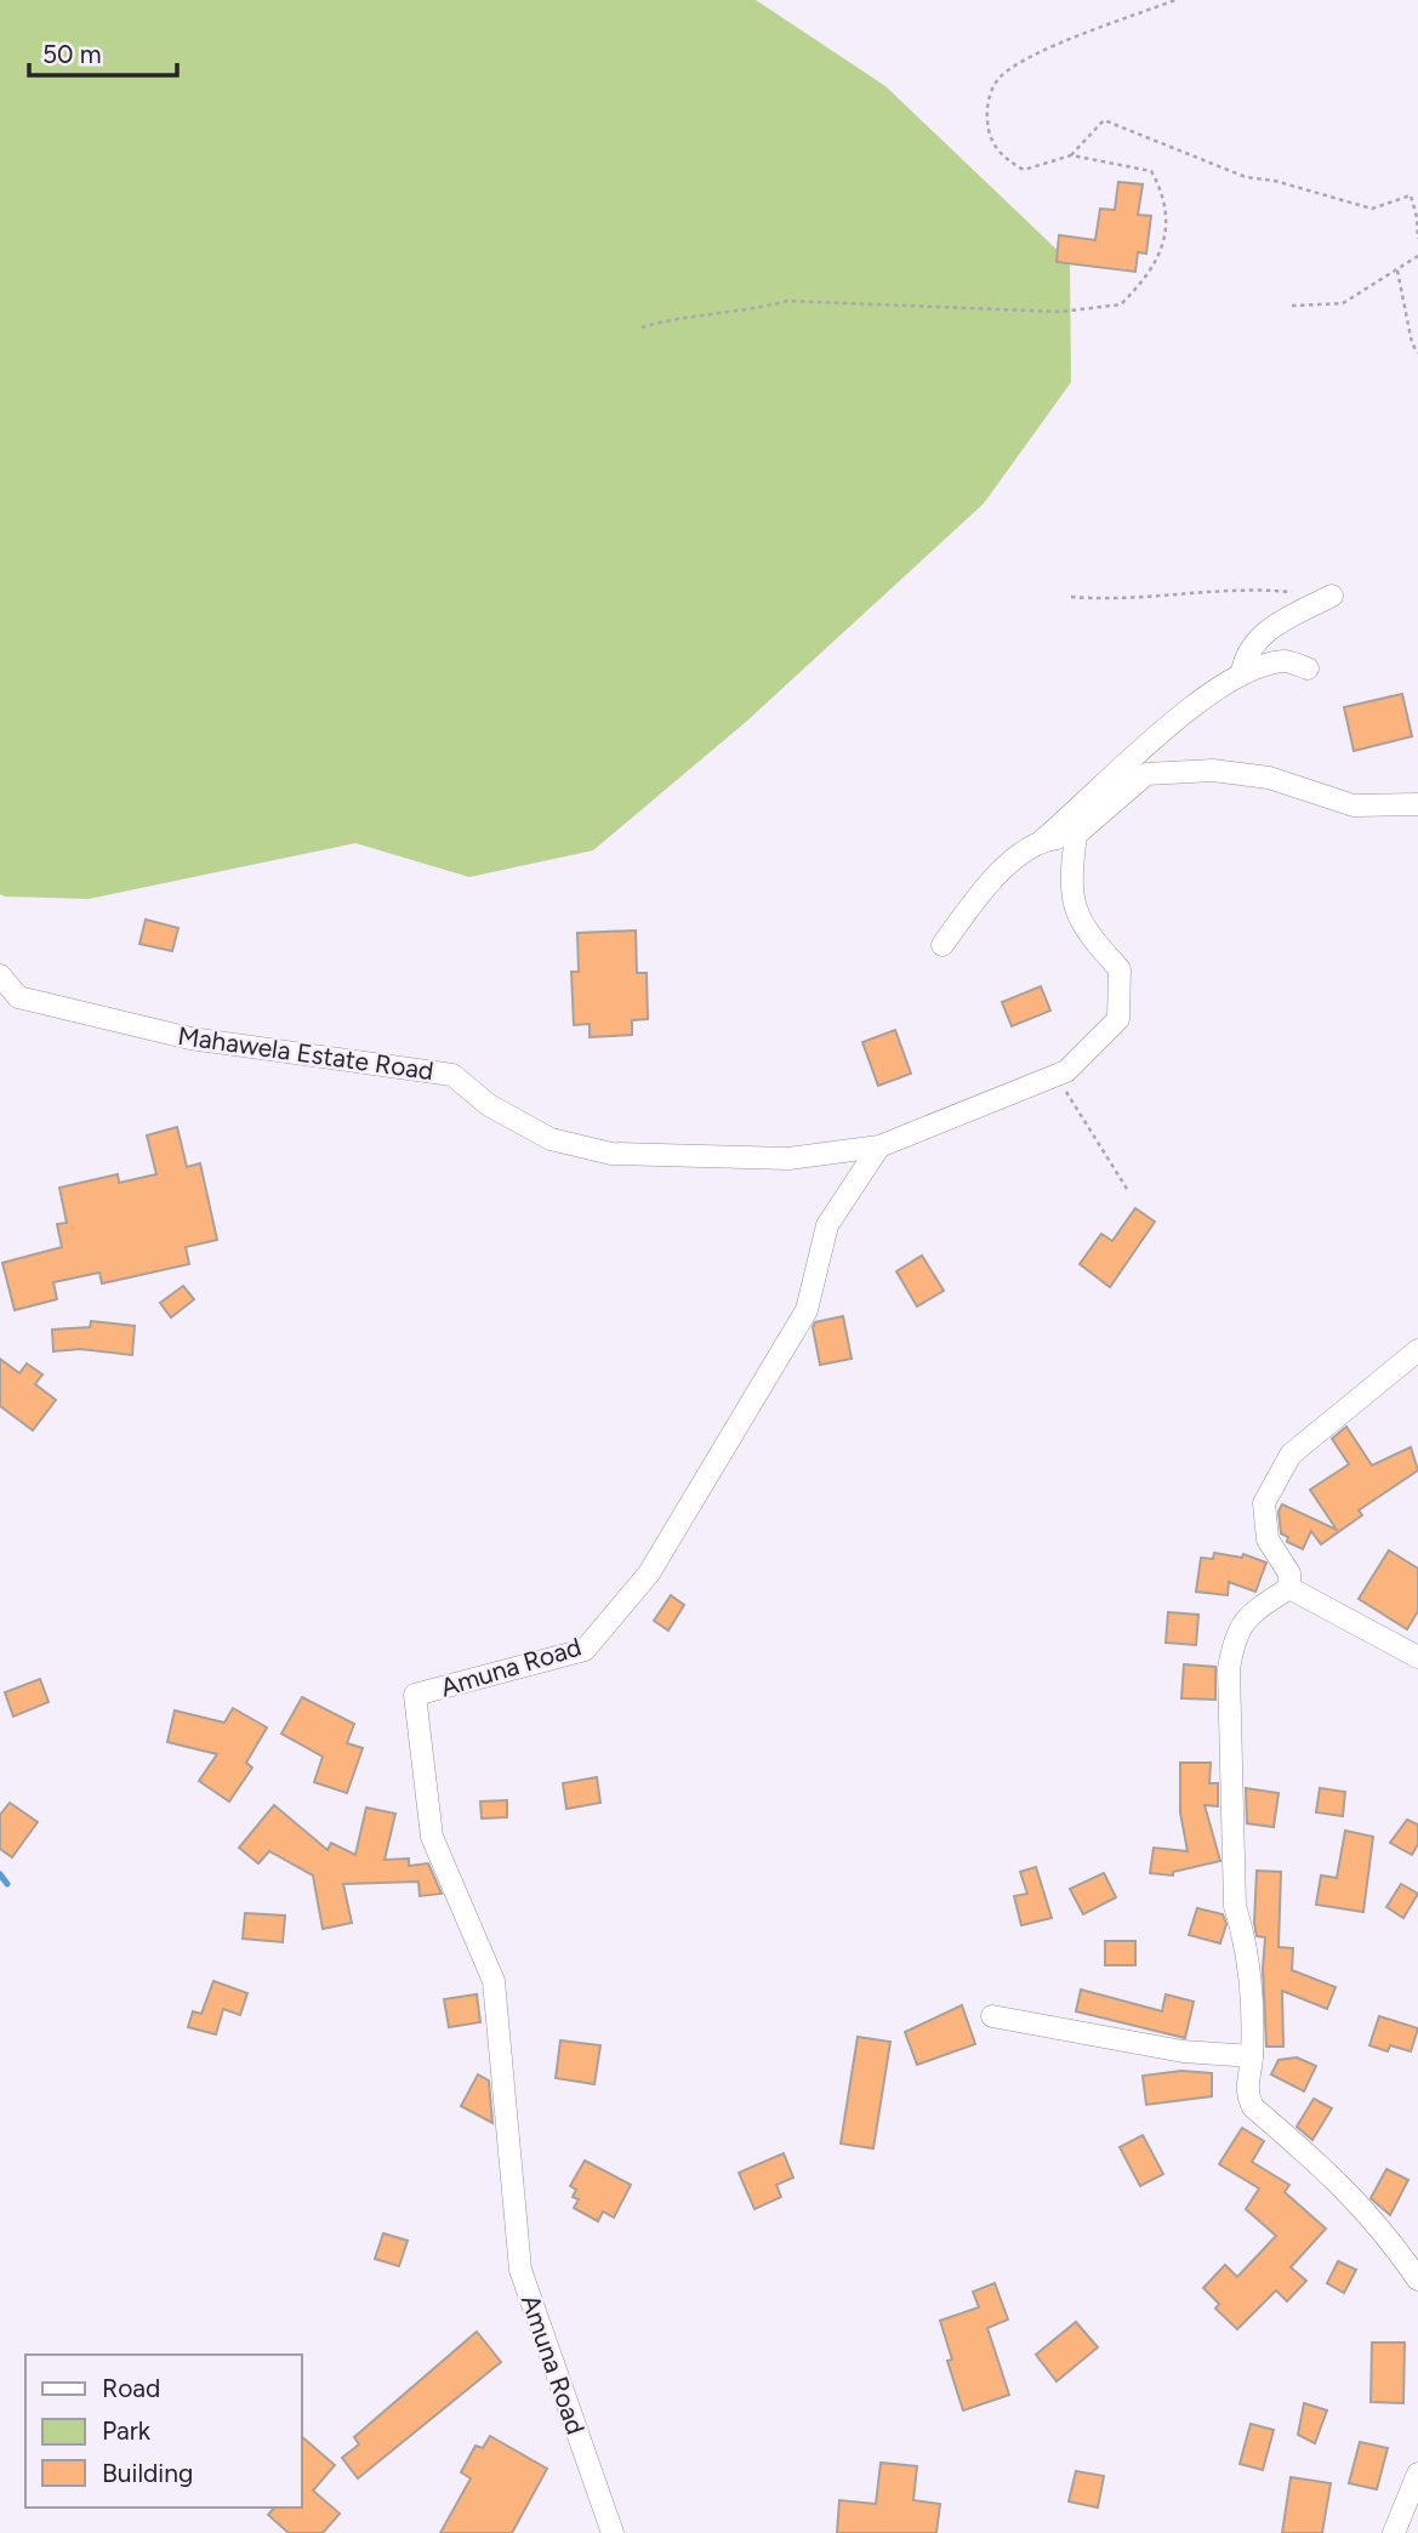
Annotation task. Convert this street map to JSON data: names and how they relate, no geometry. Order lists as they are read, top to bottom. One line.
{"streets":{"street":["Mahawela Estate Road","Amuna Road"]},"crossings":[["Mahawela Estate Road","Amuna Road"]],"legend":["Road","Park","Building"],"scale_bar":"50 m"}
